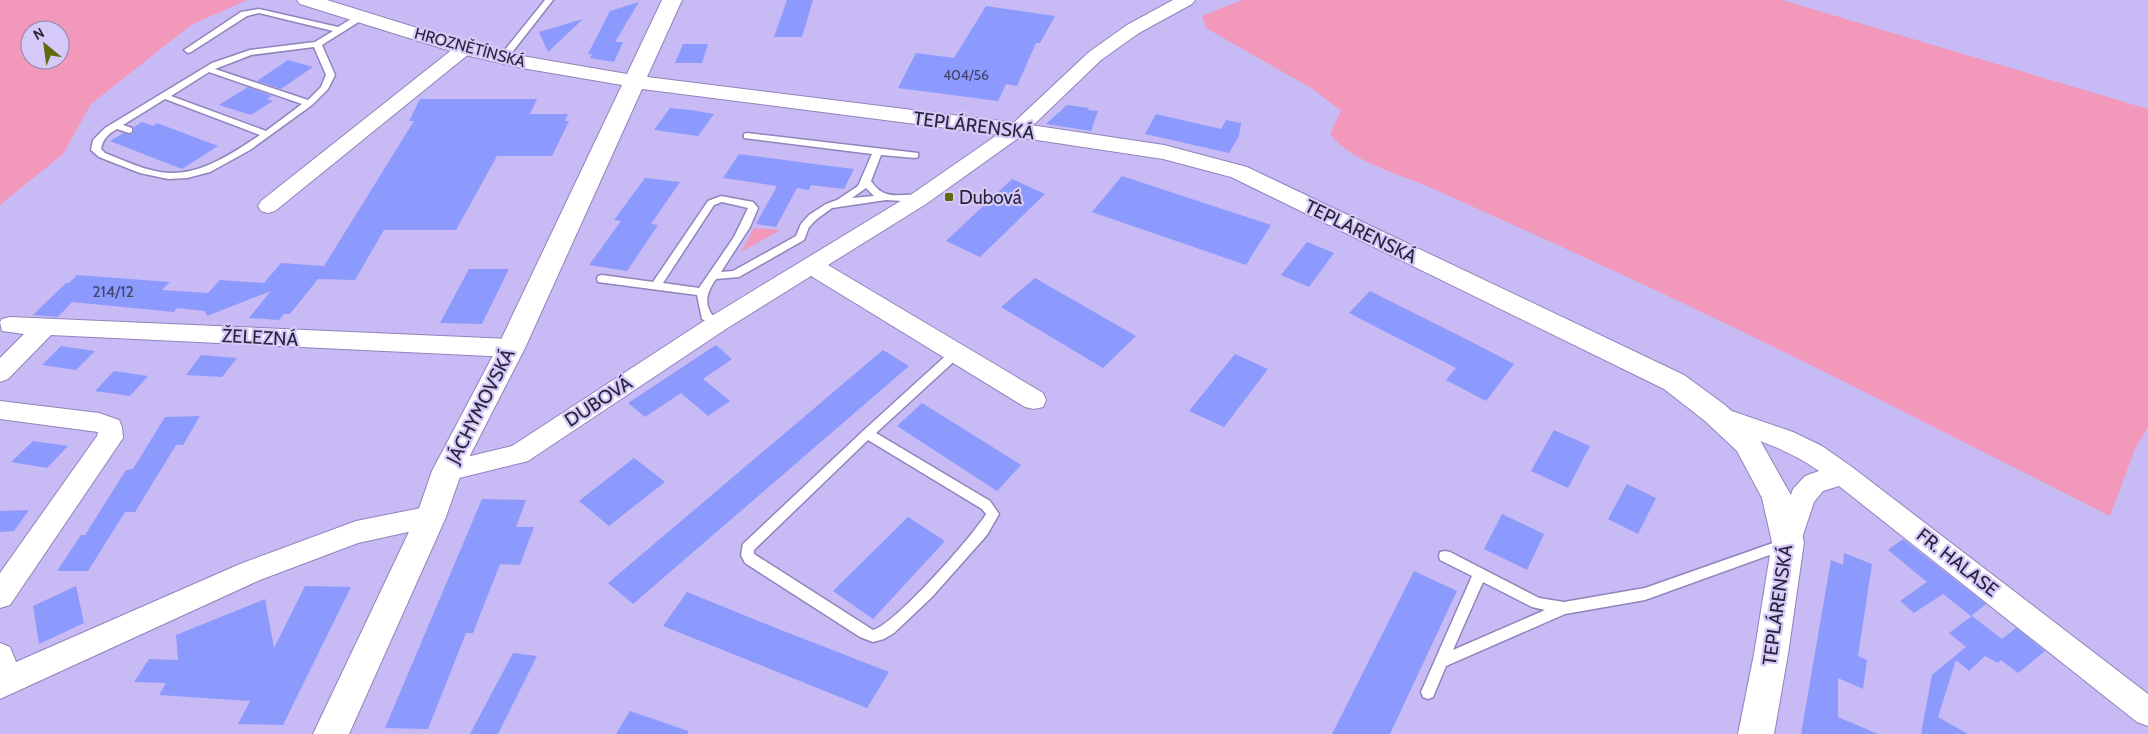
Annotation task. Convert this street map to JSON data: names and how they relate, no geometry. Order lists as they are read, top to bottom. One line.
{"streets":{"street":["HROZNĚTÍNSKÁ","TEPLÁRENSKÁ","ŽELEZNÁ","DUBOVÁ","JÁCHYMOVSKÁ","FR. HALASE"]},"crossings":[["HROZNĚTÍNSKÁ","TEPLÁRENSKÁ"],["HROZNĚTÍNSKÁ","JÁCHYMOVSKÁ"],["TEPLÁRENSKÁ","DUBOVÁ"],["TEPLÁRENSKÁ","JÁCHYMOVSKÁ"],["TEPLÁRENSKÁ","FR. HALASE"],["ŽELEZNÁ","JÁCHYMOVSKÁ"],["DUBOVÁ","JÁCHYMOVSKÁ"]],"places":{"transit":["Dubová"]},"house_numbers":["404/56","214/12"],"north":"top left"}
